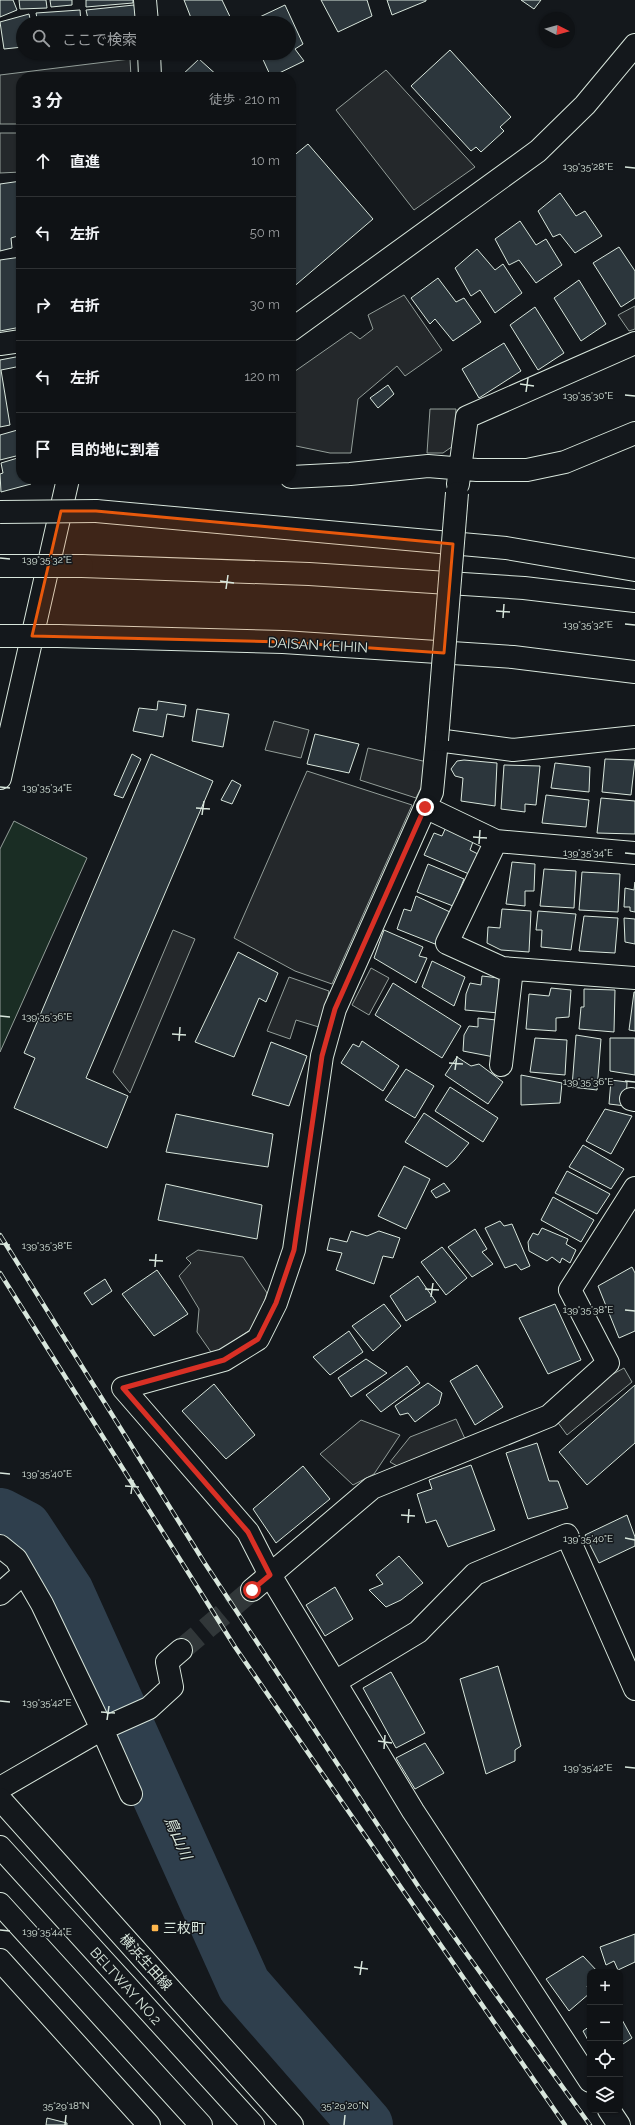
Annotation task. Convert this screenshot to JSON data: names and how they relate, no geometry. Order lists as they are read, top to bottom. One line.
{"streets":{"main road":["DAISAN KEIHIN","横浜生田線","BELTWAY NO.2"]},"water":["鳥山川"],"places":{"transit":["三枚町"]},"north":"right","page":{"search":"ここで検索","heading":["3 分","徒歩 · 210 m"],"list":[["直進","10 m"],["左折","50 m"],["右折","30 m"],["左折","120 m"],"目的地に到着"],"map_buttons":["+","−"]},"coordinates":["139°35'28\"E","139°35'30\"E","139°35'32\"E","139°35'34\"E","139°35'36\"E","139°35'38\"E","139°35'40\"E","139°35'42\"E","139°35'44\"E","35°29'18\"N","35°29'20\"N"]}
